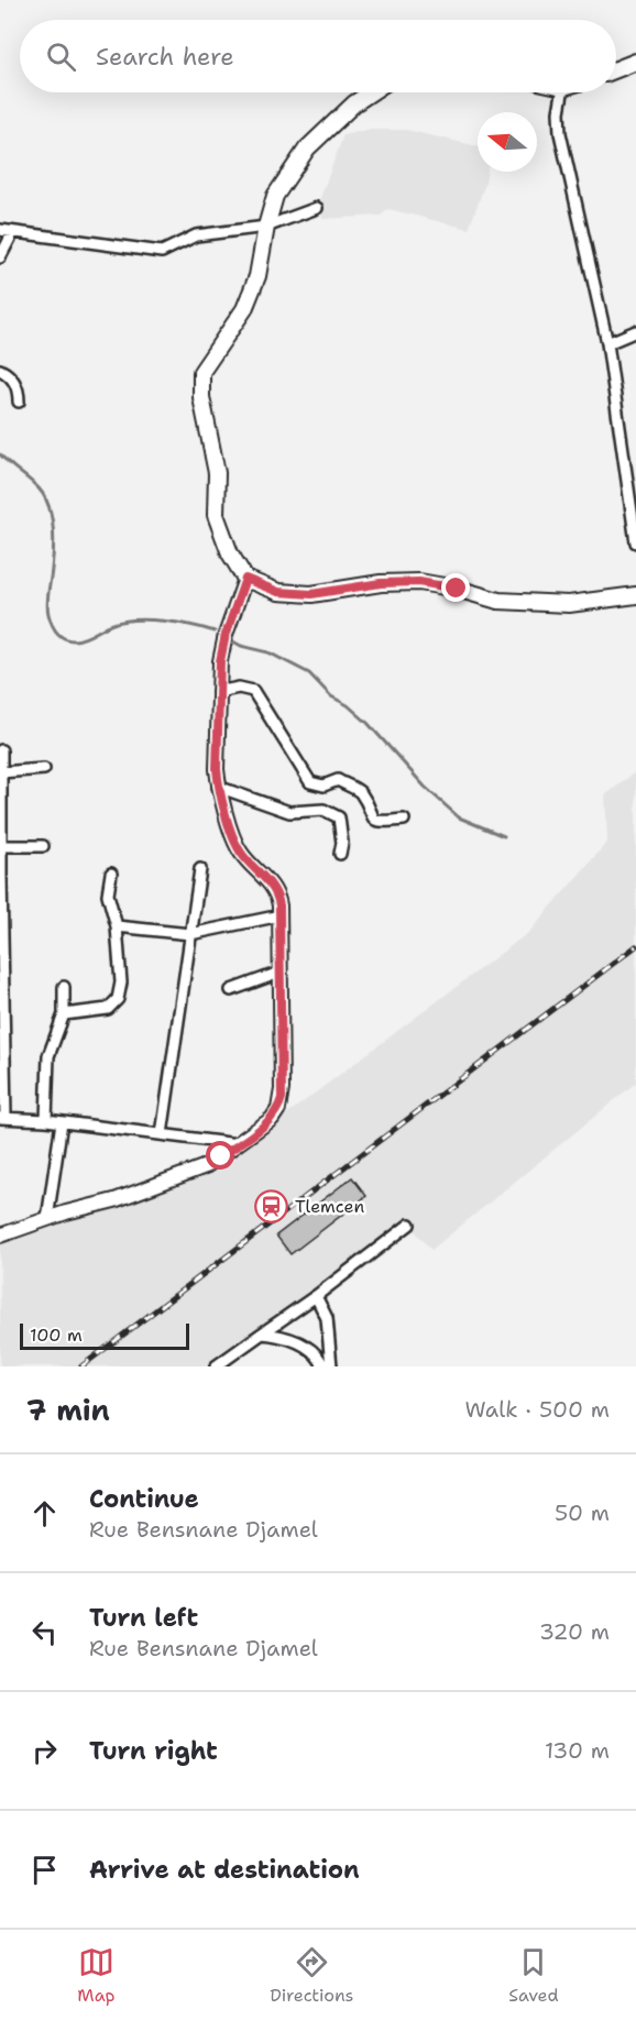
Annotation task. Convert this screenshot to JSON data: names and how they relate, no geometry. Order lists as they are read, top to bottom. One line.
{"places":{"station":["Tlemcen"]},"scale_bar":"100 m","north":"left","page":{"search":"Search here","scale":"100 m","heading":["7 min","Walk · 500 m"],"list":[["Continue","Rue Bensnane Djamel","50 m"],["Turn left","Rue Bensnane Djamel","320 m"],["Turn right","130 m"],"Arrive at destination"],"nav":["Map","Directions","Saved"]}}
